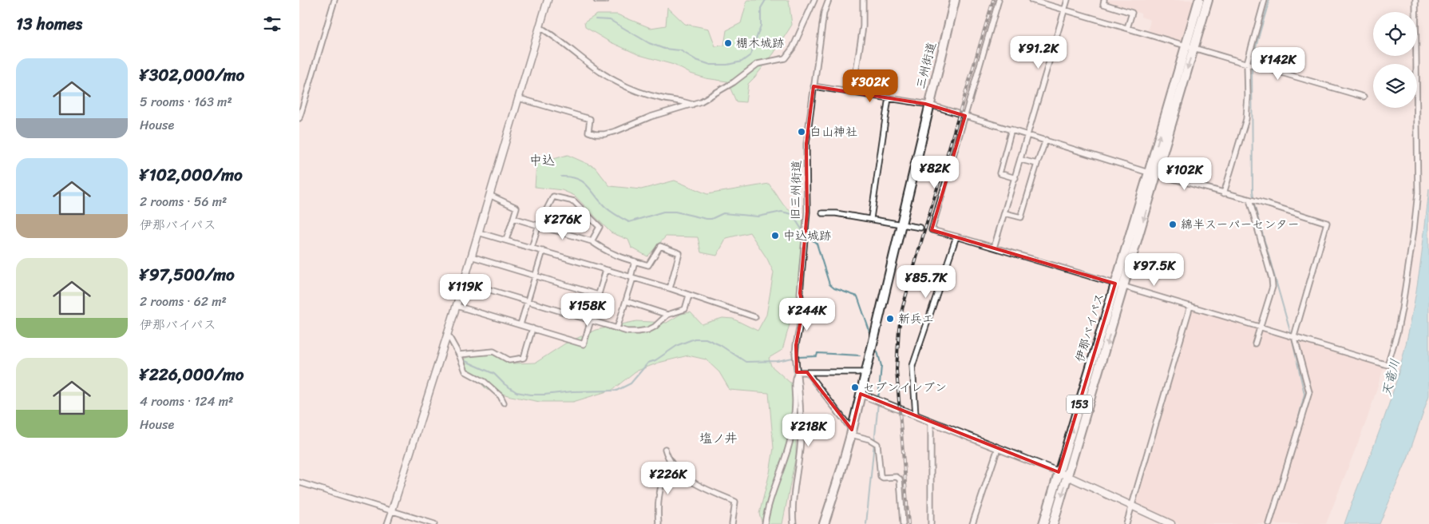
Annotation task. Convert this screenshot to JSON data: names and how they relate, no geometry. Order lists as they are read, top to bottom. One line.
{"streets":{"highway":["三州街道","伊那バイパス","153"],"street":["旧三州街道"]},"districts":["中込","塩ノ井"],"water":["天竜川"],"places":["棚木城跡","白山神社","綿半スーパーセンター","中込城跡","新兵エ","セブンイレブン"],"page":{"heading":"13 homes","price":["¥91.2K","¥142K","¥302K","¥82K","¥102K","¥276K","¥97.5K","¥85.7K","¥119K","¥158K","¥244K","¥218K","¥226K"],"list":[{"name":"¥302,000/mo","note":"5 rooms · 163 m² · House"},{"name":"¥102,000/mo","note":"2 rooms · 56 m² · 伊那バイパス"},{"name":"¥97,500/mo","note":"2 rooms · 62 m² · 伊那バイパス"},{"name":"¥226,000/mo","note":"4 rooms · 124 m² · House"}]}}
